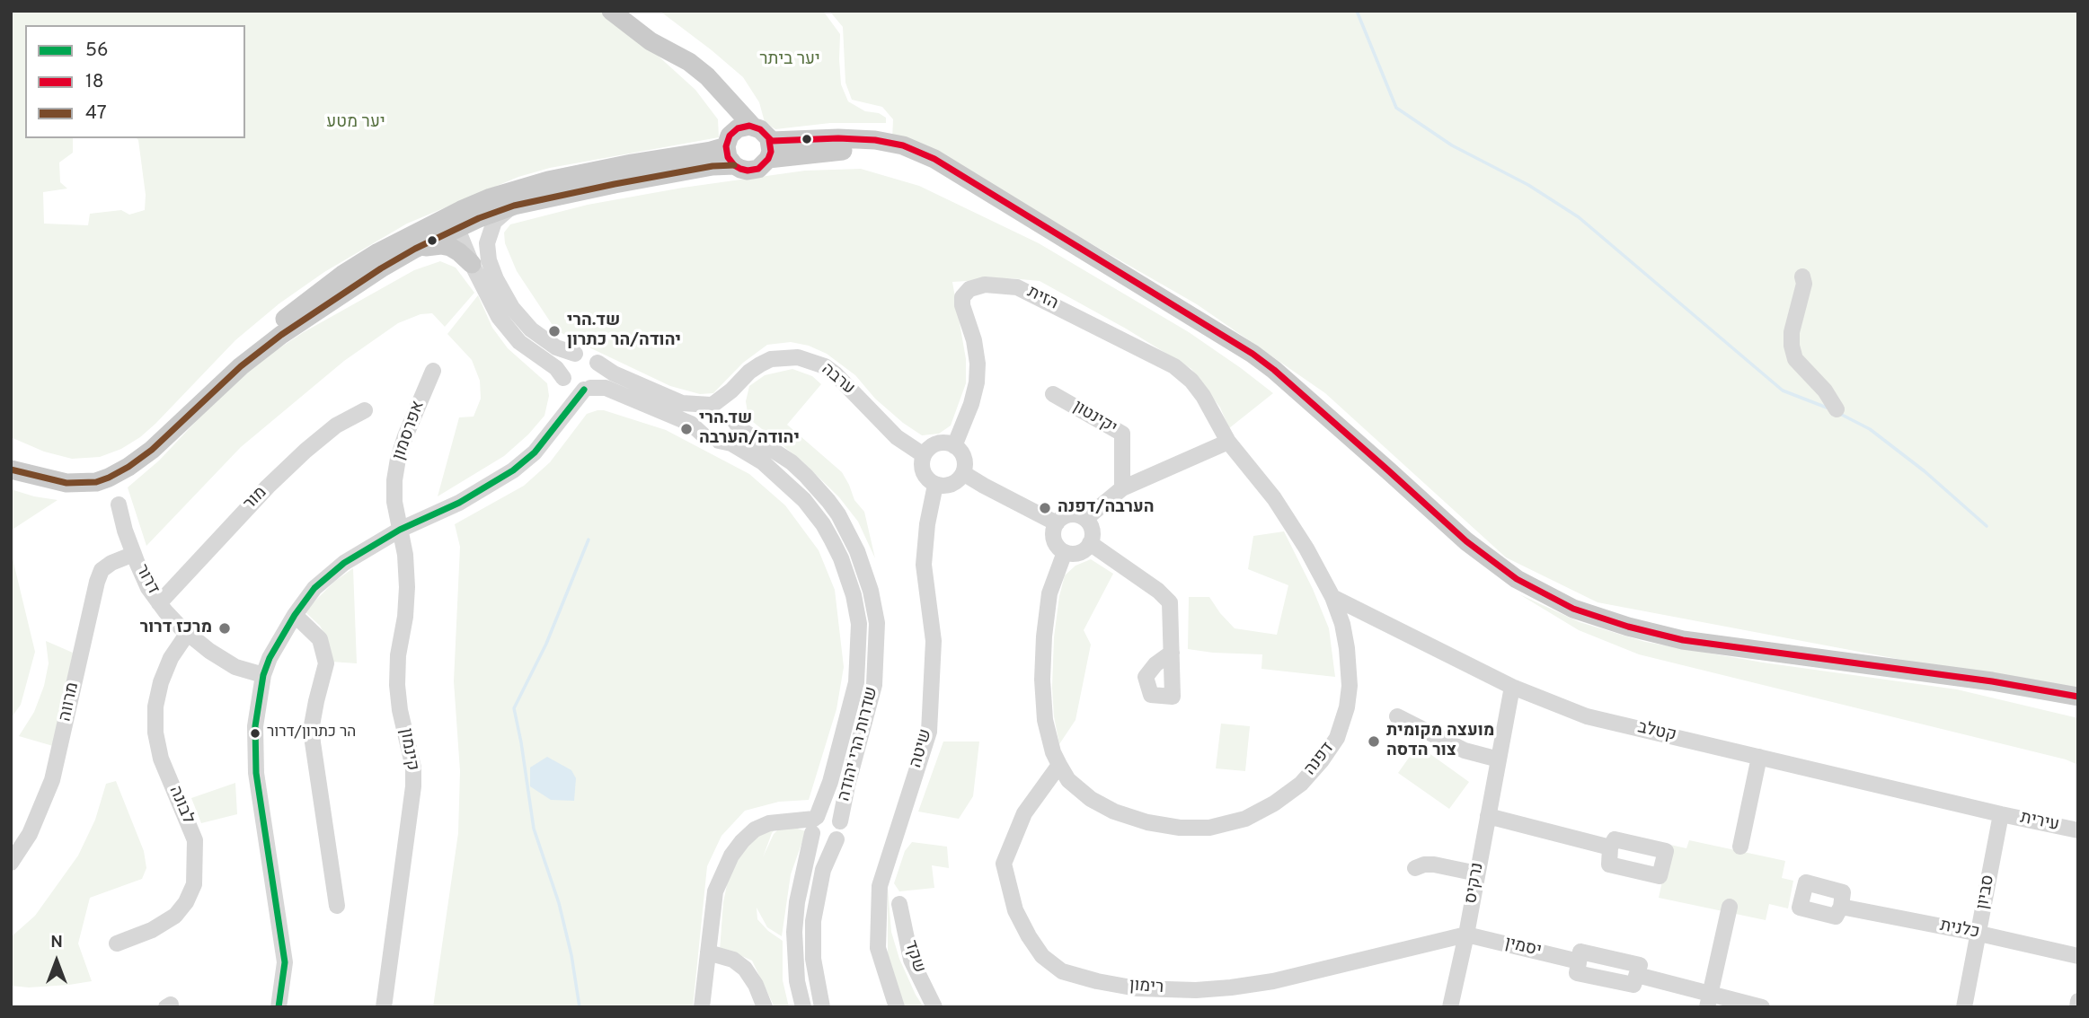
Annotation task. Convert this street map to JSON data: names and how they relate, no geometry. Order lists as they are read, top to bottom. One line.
{"streets":{"street":["הזית","ערבה","יקינטון","אפרסמון","מור","דרור","מרווה","קטלב","שדרות הרי יהודה","שיטה","קינמון","דפנה","לבונה","עירית","נרקיס","סביון","כלנית","יסמין","שקד","רימון"]},"crossings":[["הזית","ערבה"],["הזית","שיטה"],["הזית","דפנה"],["ערבה","שדרות הרי יהודה"],["ערבה","שיטה"],["אפרסמון","קינמון"],["מור","דרור"],["דרור","מרווה"],["דרור","לבונה"],["קטלב","דפנה"],["קטלב","עירית"],["קטלב","נרקיס"],["קטלב","סביון"],["דפנה","רימון"],["עירית","סביון"],["נרקיס","יסמין"],["נרקיס","רימון"],["סביון","כלנית"],["יסמין","רימון"]],"parks":["יער ביתר","יער מטע"],"places":["שד.הרי יהודה/הר כתרון","שד.הרי יהודה/הערבה","הערבה/דפנה","מרכז דרור","הר כתרון/דרור","מועצה מקומית צור הדסה"],"lines":["transit line 18","transit line 47","transit line 56"],"legend":["56","18","47"],"north":"top"}
